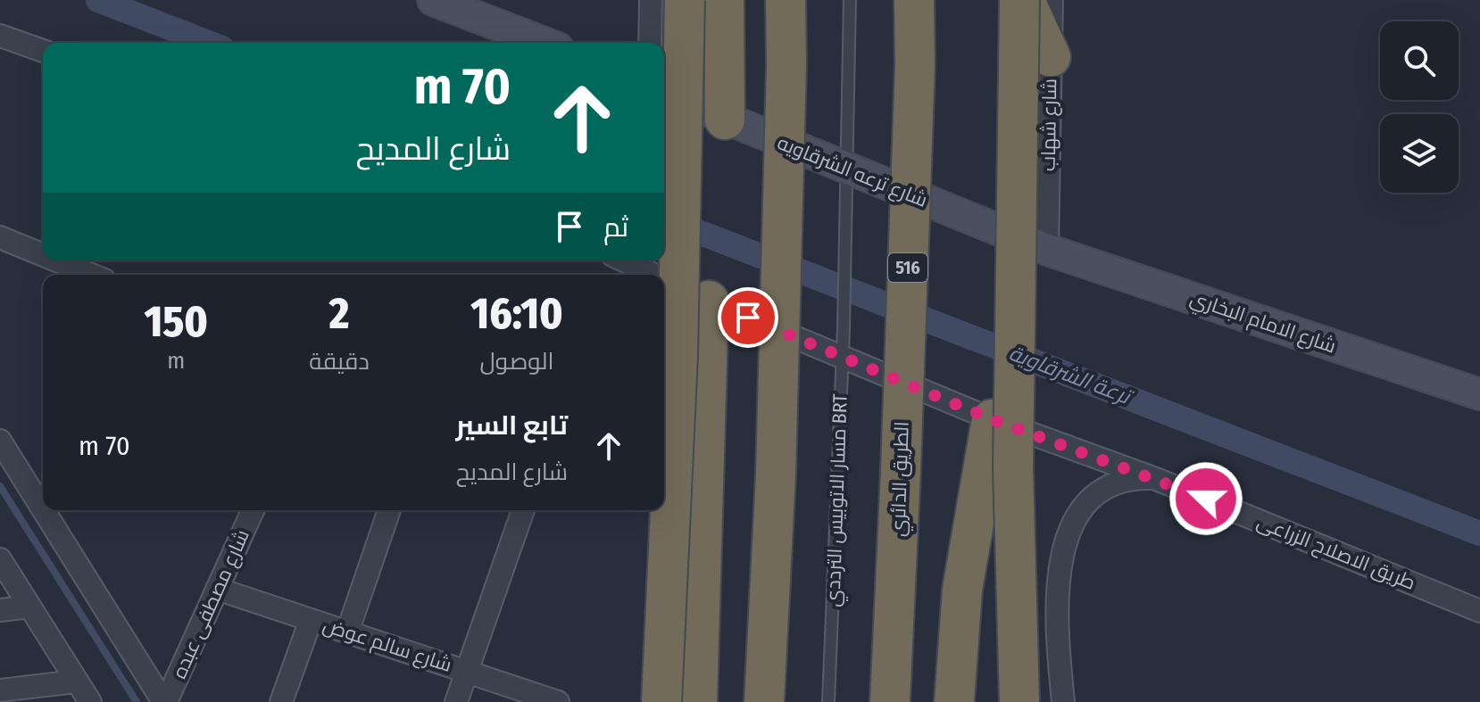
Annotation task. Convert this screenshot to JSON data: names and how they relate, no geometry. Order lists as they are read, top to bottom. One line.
{"streets":{"highway":["516","الطريق الدائري"],"street":["شارع شهاب","شارع ترعه الشرقاويه","شارع الامام البخاري","طريق الاصلاح الزراعى","شارع مصطفى عبده","شارع سالم عوض"],"lane":["مسار الاتوبيس الترددي BRT"]},"crossings":[["شارع شهاب","شارع ترعه الشرقاويه"],["شارع شهاب","شارع الامام البخاري"],["شارع ترعه الشرقاويه","شارع الامام البخاري"],["شارع مصطفى عبده","شارع سالم عوض"]],"water":["ترعة الشرقاوية"],"page":{"turn":["70 m","شارع المديح"],"then":"ثم","eta":["16:10","الوصول","2","دقيقة","150","m"],"list":[{"name":"تابع السير","note":"شارع المديح","value":"70 m"}]}}
